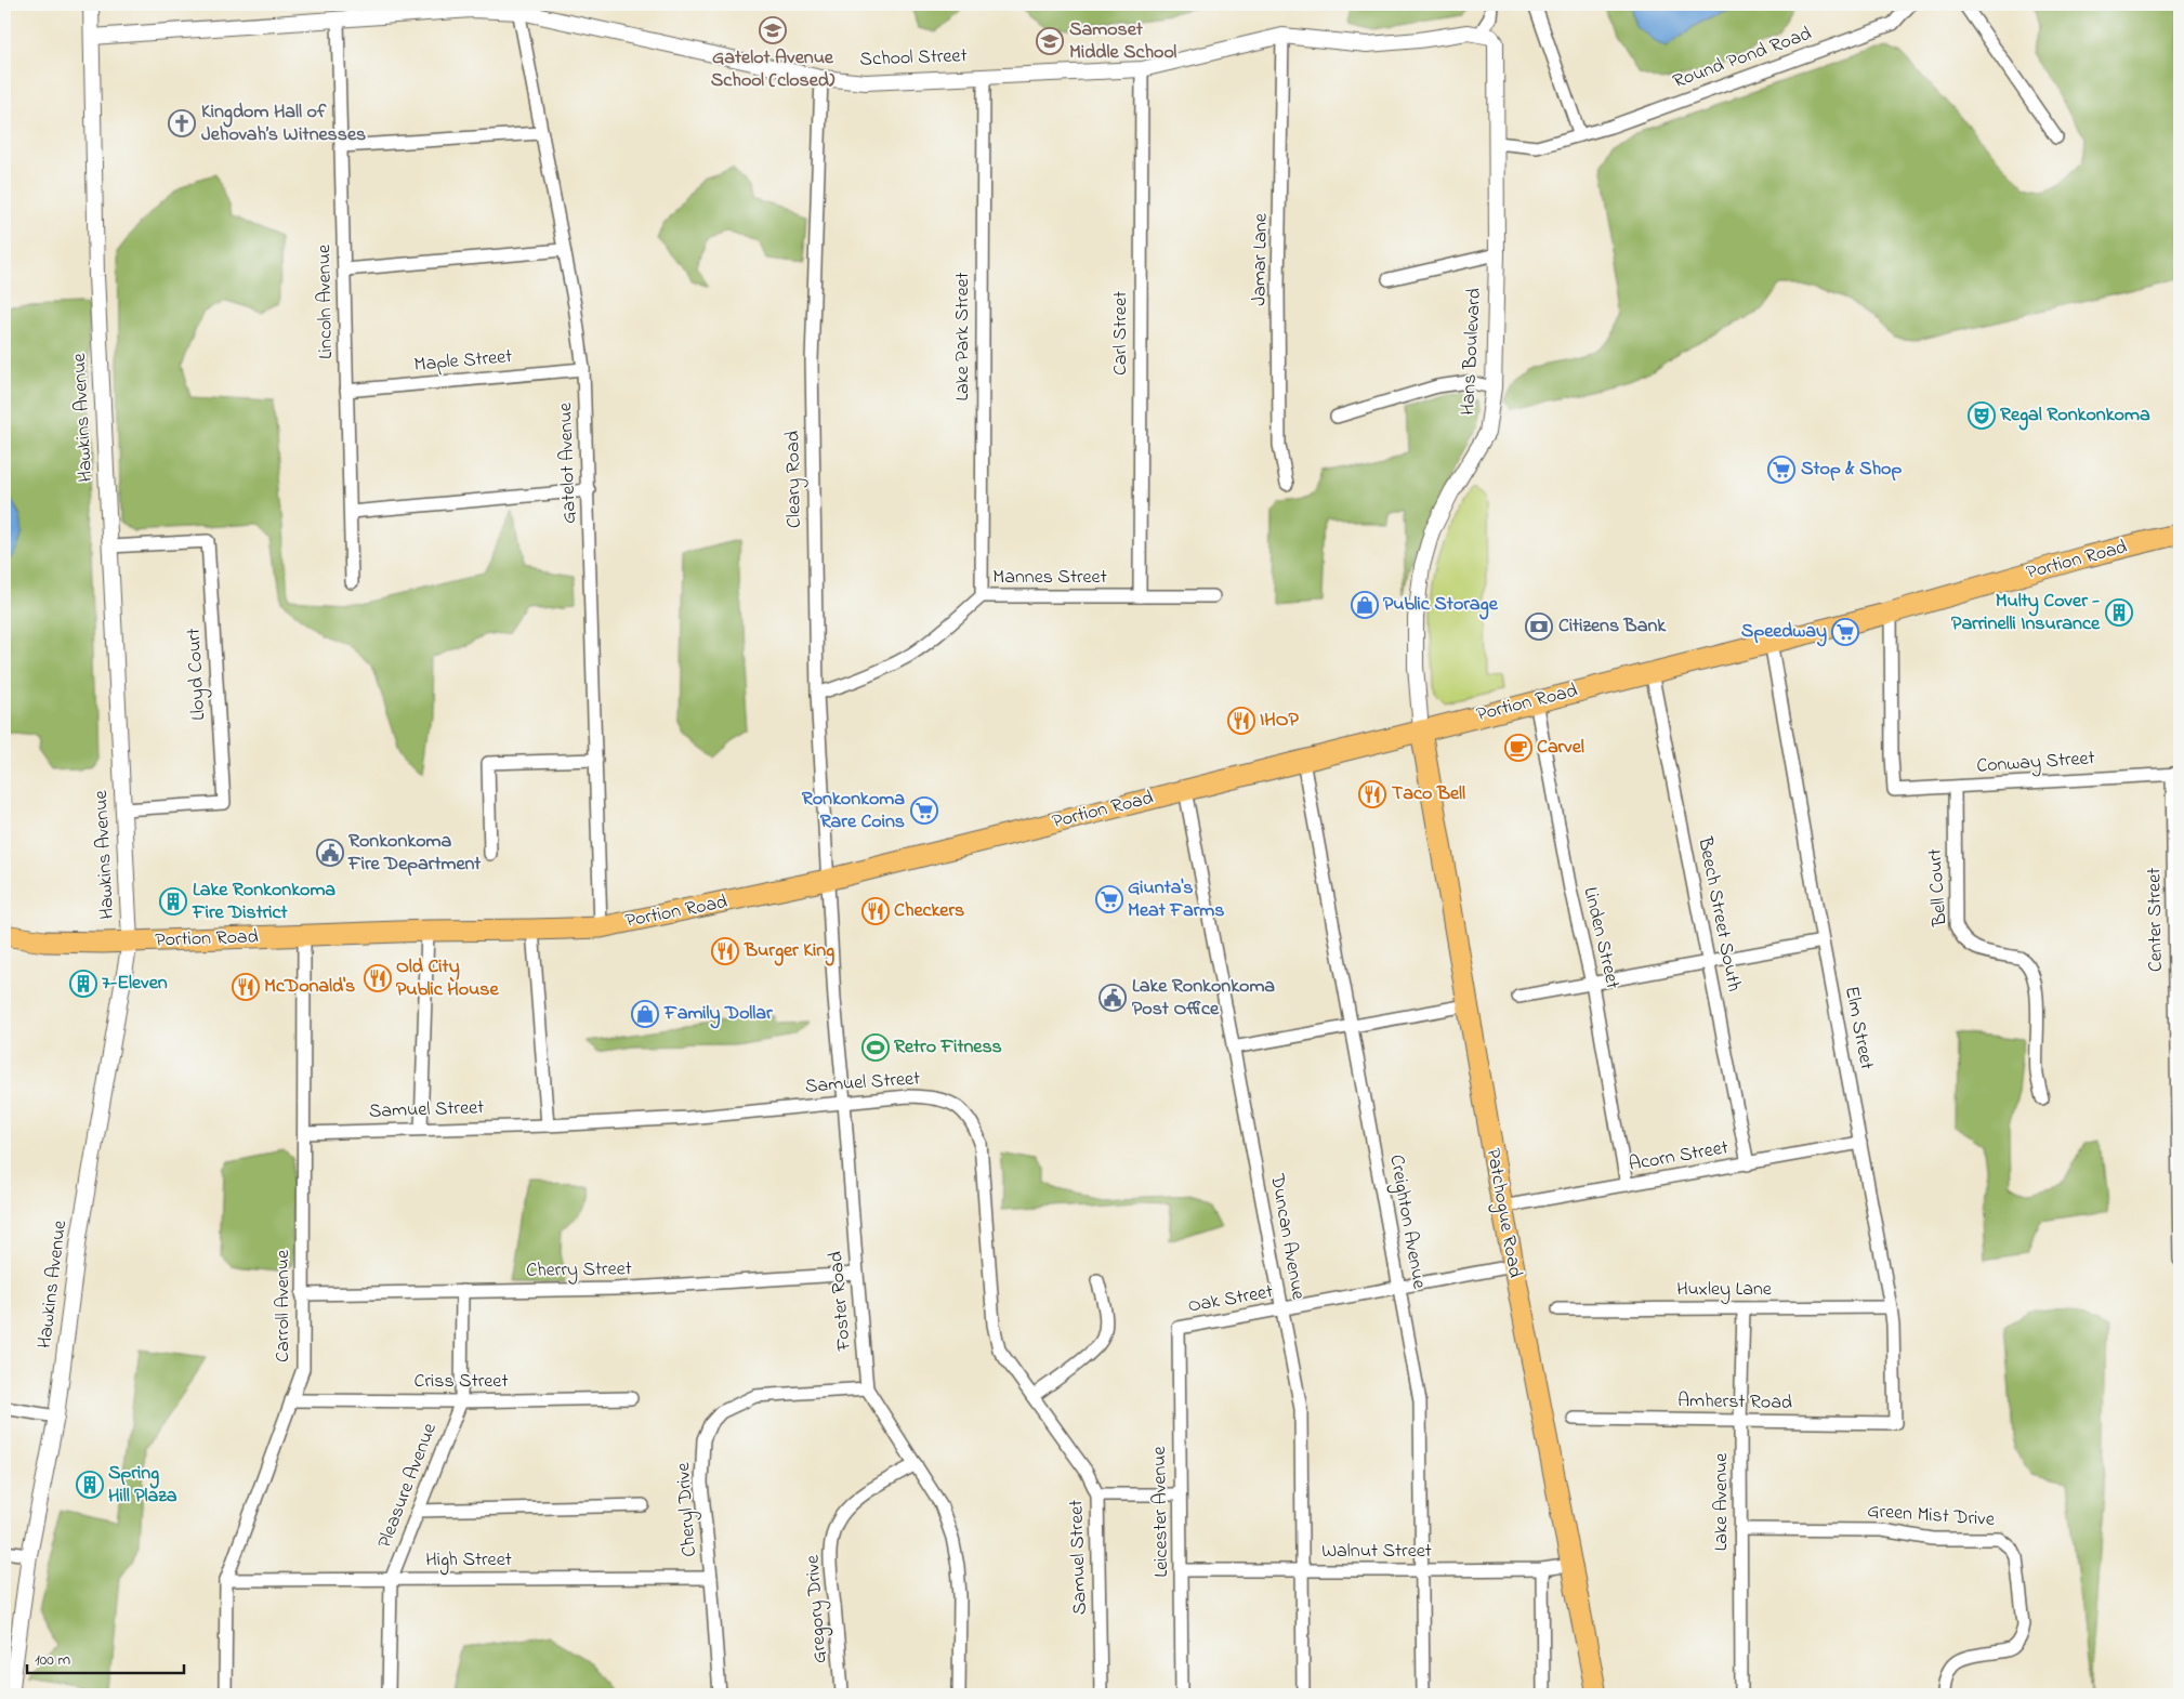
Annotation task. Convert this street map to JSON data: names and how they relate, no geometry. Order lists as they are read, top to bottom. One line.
{"streets":{"main road":["Portion Road","Patchogue Road"],"street":["School Street","Round Pond Road","Jamar Lane","Lincoln Avenue","Carl Street","Lake Park Street","Hans Boulevard","Maple Street","Hawkins Avenue","Gatelot Avenue","Cleary Road","Mannes Street","Lloyd Court","Conway Street","Bell Court","Beech Street South","Center Street","Linden Street","Elm Street","Samuel Street","Acorn Street","Creighton Avenue","Duncan Avenue","Cherry Street","Huxley Lane","Oak Street","Foster Road","Carroll Avenue","Criss Street","Amherst Road","Pleasure Avenue","Lake Avenue","Cheryl Drive","Leicester Avenue","Green Mist Drive","Walnut Street","High Street","Gregory Drive"]},"crossings":[["School Street","Jamar Lane"],["School Street","Lincoln Avenue"],["School Street","Carl Street"],["School Street","Lake Park Street"],["School Street","Hans Boulevard"],["School Street","Hawkins Avenue"],["School Street","Gatelot Avenue"],["School Street","Cleary Road"],["Round Pond Road","Hans Boulevard"],["Lincoln Avenue","Maple Street"],["Carl Street","Mannes Street"],["Lake Park Street","Mannes Street"],["Hans Boulevard","Portion Road"],["Hans Boulevard","Patchogue Road"],["Maple Street","Gatelot Avenue"],["Hawkins Avenue","Portion Road"],["Hawkins Avenue","Lloyd Court"],["Gatelot Avenue","Portion Road"],["Cleary Road","Portion Road"],["Cleary Road","Mannes Street"],["Cleary Road","Foster Road"],["Portion Road","Conway Street"],["Portion Road","Beech Street South"],["Portion Road","Linden Street"],["Portion Road","Elm Street"],["Portion Road","Patchogue Road"],["Portion Road","Creighton Avenue"],["Portion Road","Duncan Avenue"],["Portion Road","Foster Road"],["Portion Road","Carroll Avenue"],["Conway Street","Bell Court"],["Conway Street","Center Street"],["Beech Street South","Acorn Street"],["Linden Street","Acorn Street"],["Elm Street","Acorn Street"],["Elm Street","Huxley Lane"],["Elm Street","Amherst Road"],["Samuel Street","Foster Road"],["Samuel Street","Carroll Avenue"],["Acorn Street","Patchogue Road"],["Patchogue Road","Oak Street"],["Patchogue Road","Walnut Street"],["Creighton Avenue","Oak Street"],["Creighton Avenue","Walnut Street"],["Duncan Avenue","Oak Street"],["Duncan Avenue","Walnut Street"],["Cherry Street","Foster Road"],["Cherry Street","Carroll Avenue"],["Cherry Street","Pleasure Avenue"],["Huxley Lane","Lake Avenue"],["Oak Street","Leicester Avenue"],["Foster Road","Cheryl Drive"],["Foster Road","Gregory Drive"],["Carroll Avenue","Criss Street"],["Carroll Avenue","High Street"],["Criss Street","Pleasure Avenue"],["Amherst Road","Lake Avenue"],["Pleasure Avenue","High Street"],["Lake Avenue","Green Mist Drive"],["Cheryl Drive","High Street"],["Leicester Avenue","Walnut Street"]],"places":{"school or university":["Gatelot Avenue School (closed)","Samoset Middle School"],"church":["Kingdom Hall of Jehovah’s Witnesses"],"theatre":["Regal Ronkonkoma"],"supermarket":["Stop & Shop","Speedway","Ronkonkoma Rare Coins","Giunta's Meat Farms"],"shop":["Public Storage","Family Dollar"],"building":["Multy Cover - Parrinelli Insurance","Lake Ronkonkoma Fire District","7-Eleven","Spring Hill Plaza"],"bank":["Citizens Bank"],"restaurant":["IHOP","Taco Bell","Checkers","Burger King","Old City Public House","McDonald's"],"cafe":["Carvel"],"public building":["Ronkonkoma Fire Department","Lake Ronkonkoma Post Office"],"sports":["Retro Fitness"]},"scale_bar":"100 m"}
